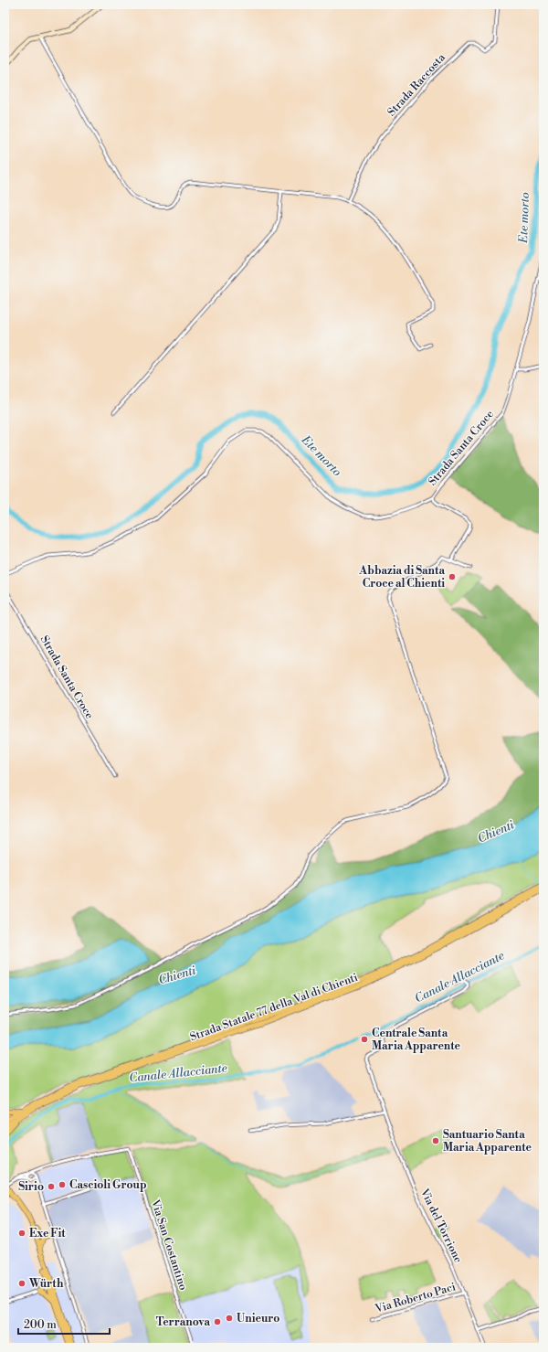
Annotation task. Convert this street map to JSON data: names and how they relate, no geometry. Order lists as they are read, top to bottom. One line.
{"streets":{"main road":["Strada Statale 77 della Val di Chienti"],"street":["Strada Raccosta","Strada Santa Croce","Via del Torrione","Via San Costantino","Via Roberto Paci"]},"crossings":[["Via del Torrione","Via Roberto Paci"]],"water":["Ete morto","Chienti","Canale Allacciante"],"places":["Abbazia di Santa Croce al Chienti","Centrale Santa Maria Apparente","Santuario Santa Maria Apparente","Cascioli Group","Sirio","Exe Fit","Würth","Unieuro","Terranova"],"scale_bar":"200 m"}
